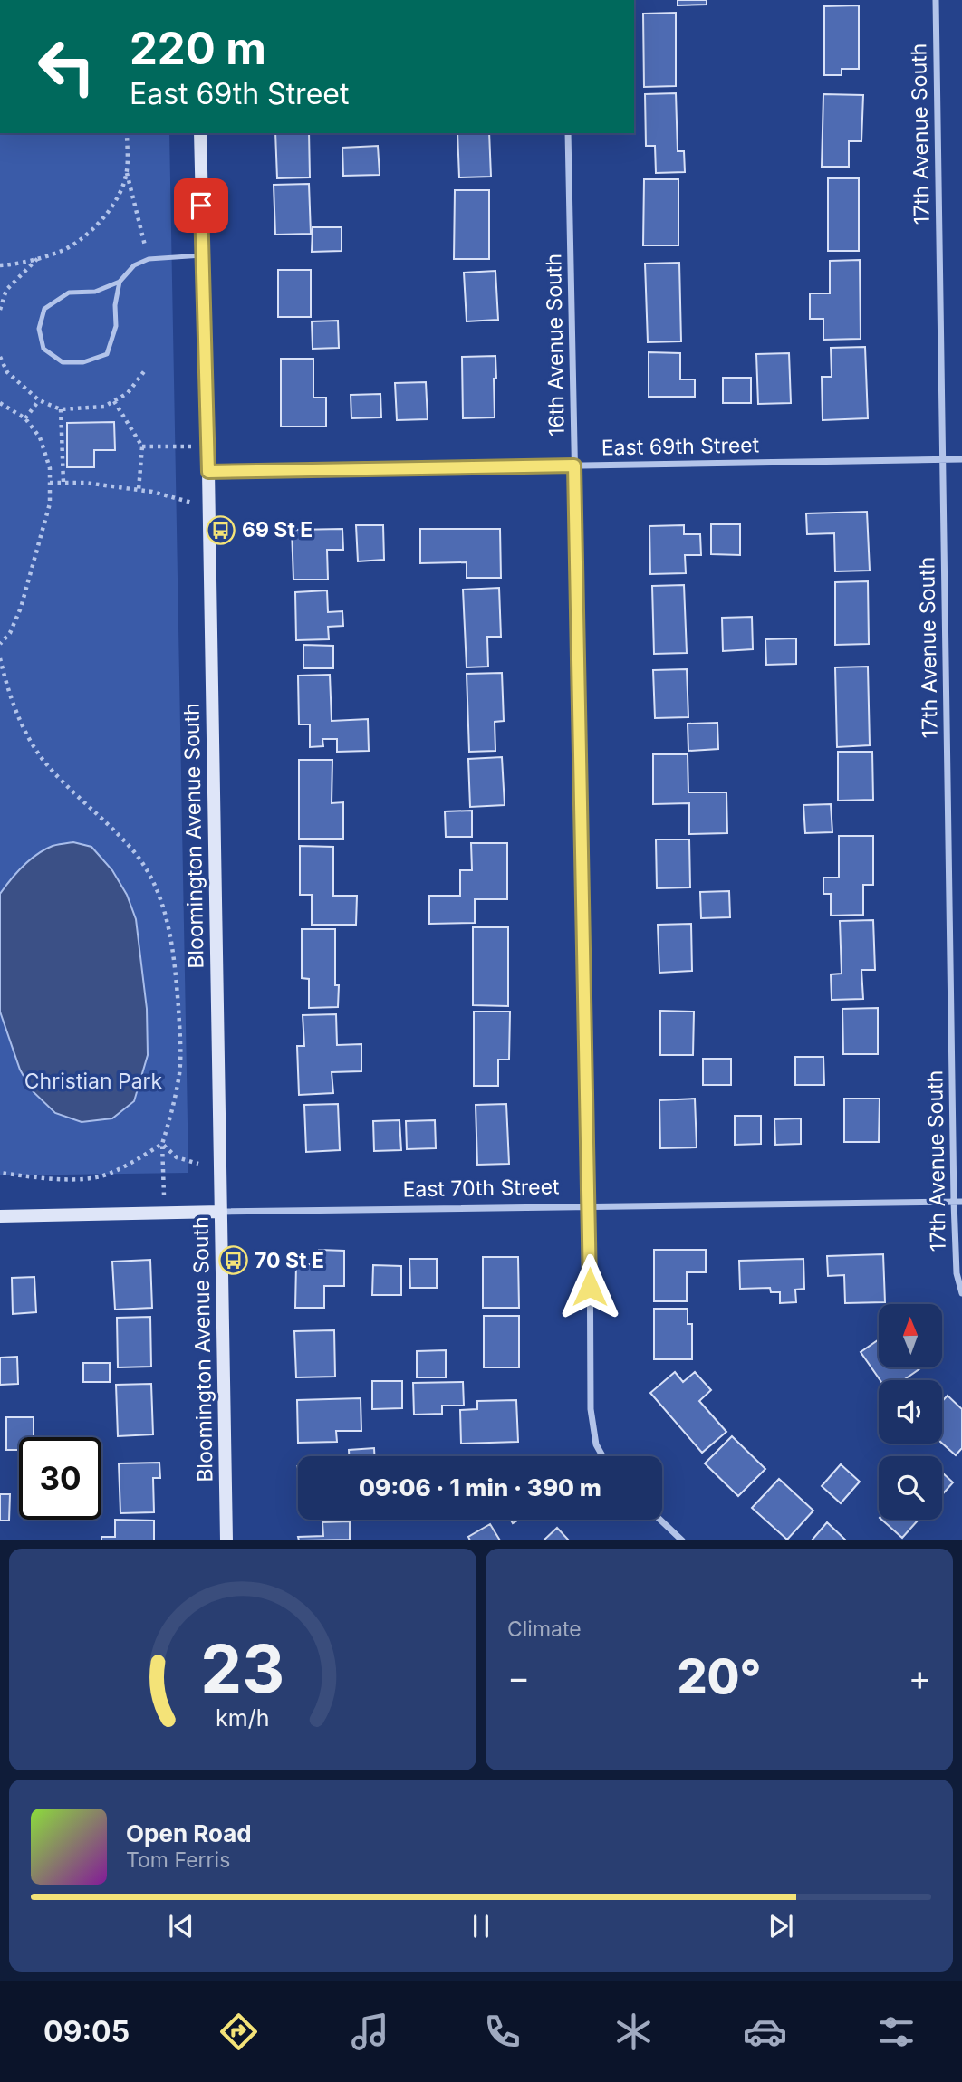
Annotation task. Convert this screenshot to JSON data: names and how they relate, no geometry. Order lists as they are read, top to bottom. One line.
{"streets":{"street":["17th Avenue South","16th Avenue South","East 69th Street","Bloomington Avenue South","East 70th Street"]},"crossings":[["17th Avenue South","East 69th Street"],["17th Avenue South","East 70th Street"],["16th Avenue South","East 69th Street"],["16th Avenue South","East 70th Street"],["East 69th Street","Bloomington Avenue South"],["Bloomington Avenue South","East 70th Street"]],"parks":["Christian Park"],"places":{"bus stop":["69 St E","70 St E"]},"north":"top","page":{"turn":["220 m","East 69th Street"],"limit":"30","trip":"09:06 · 1 min · 390 m","tile":"Climate","heat":["−","20°","+"],"song":["Open Road","Tom Ferris"],"tabs":"09:05","gauge":["23","km/h"]}}
